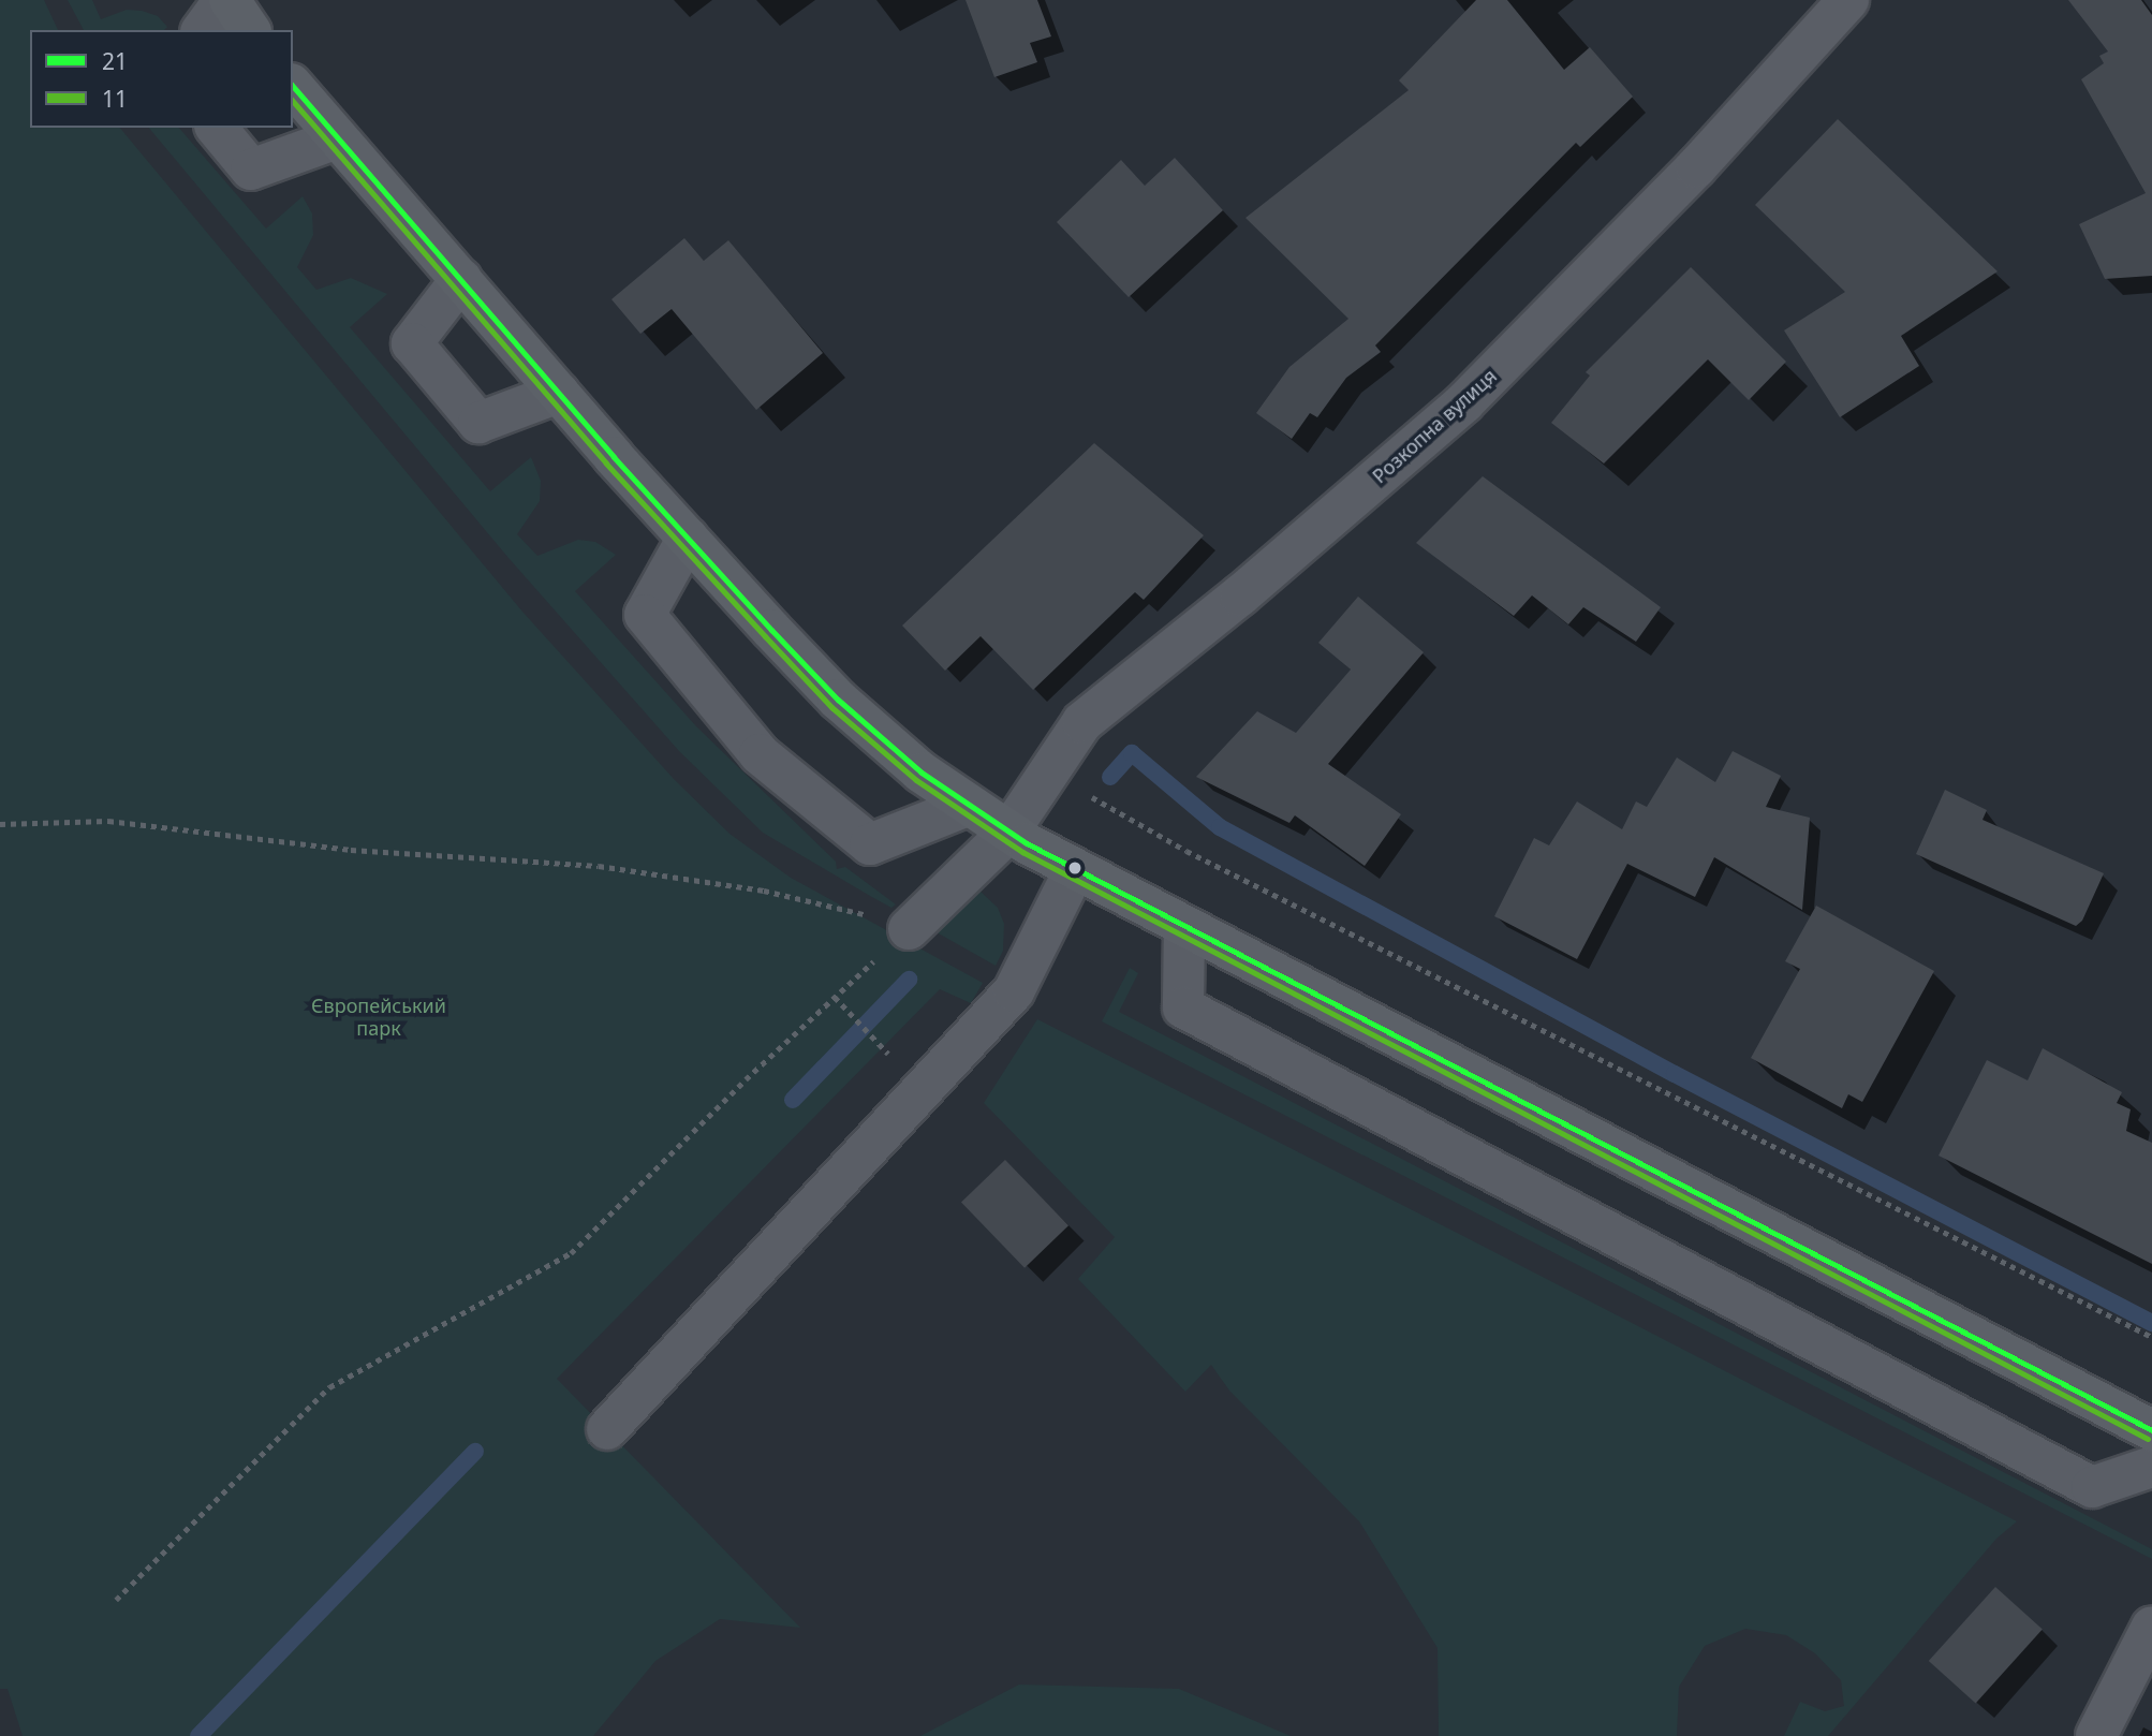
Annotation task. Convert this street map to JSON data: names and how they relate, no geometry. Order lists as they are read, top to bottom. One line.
{"streets":{"street":["Розкопна вулиця"]},"parks":["Європейський парк"],"lines":["transit line 21","transit line 11"],"legend":["21","11"]}
